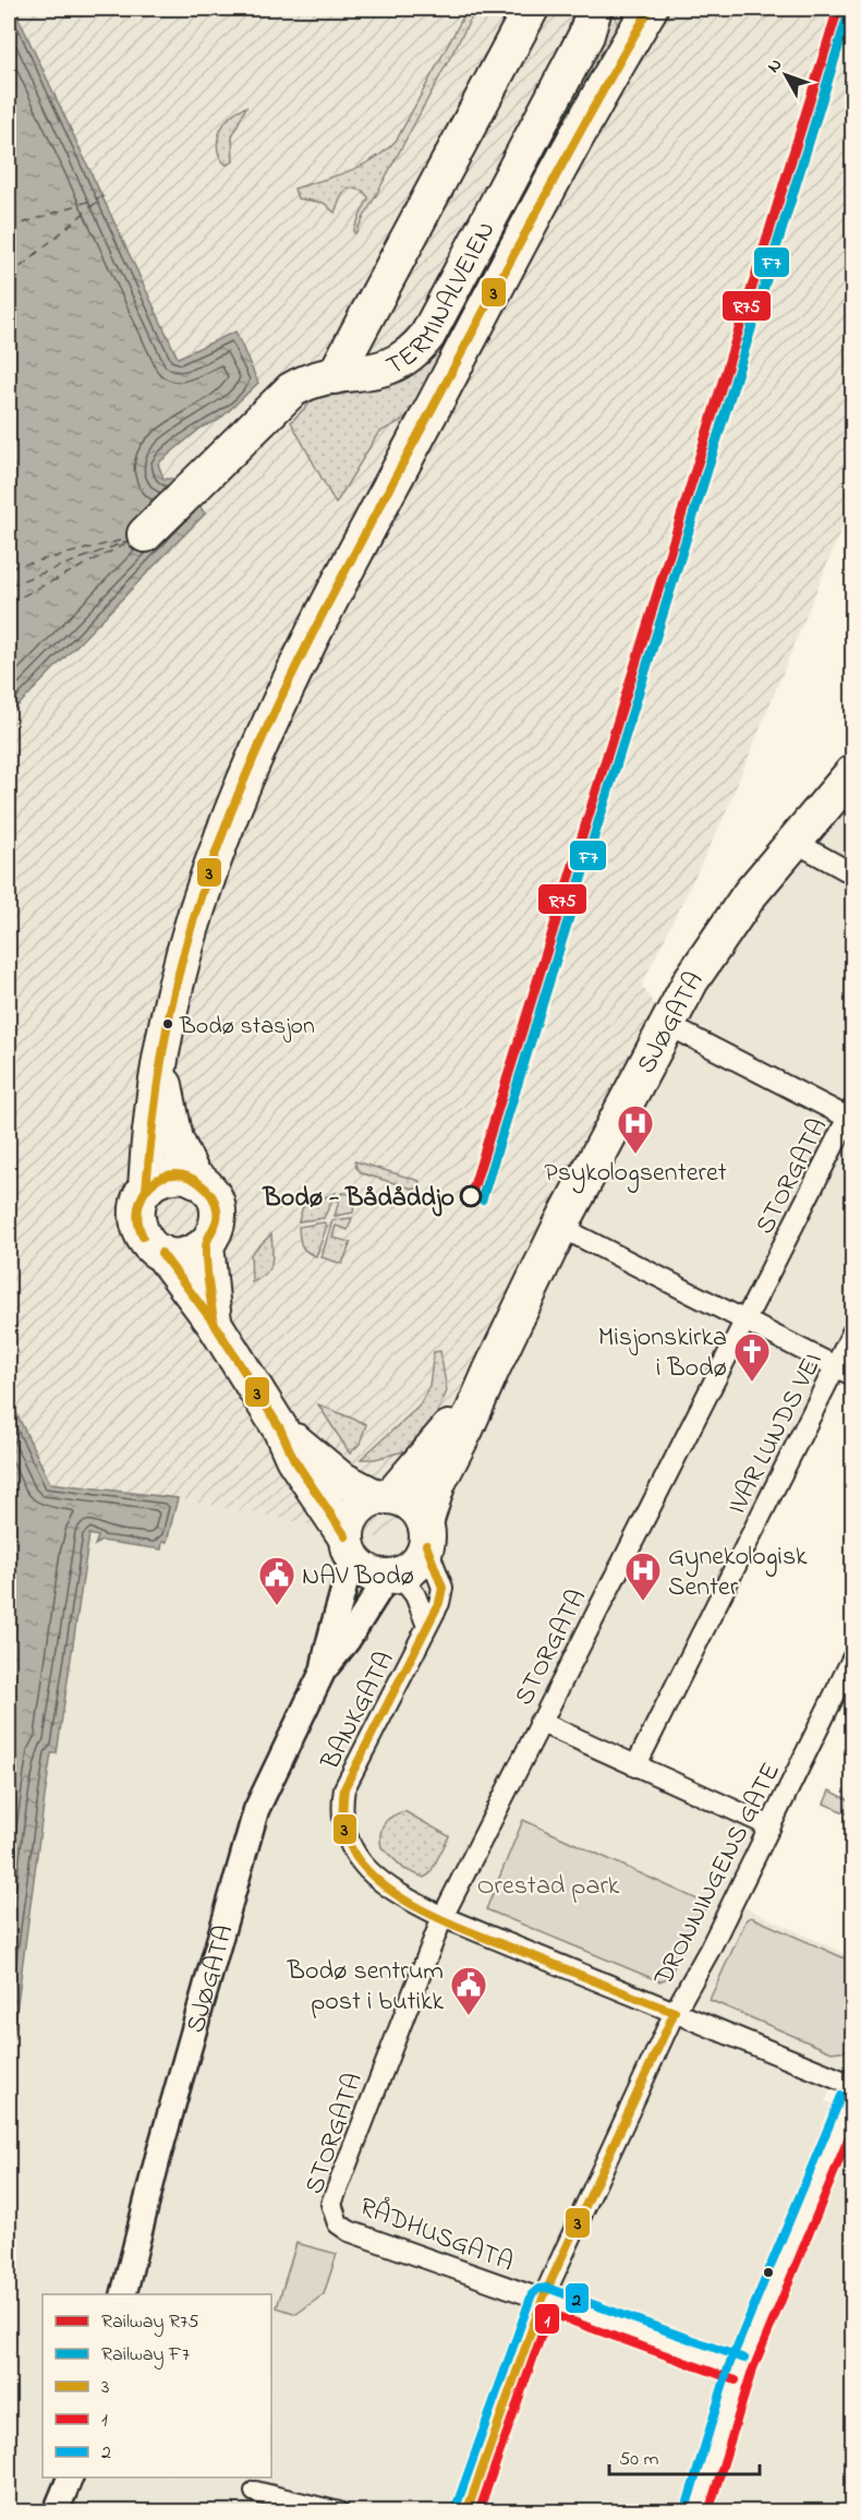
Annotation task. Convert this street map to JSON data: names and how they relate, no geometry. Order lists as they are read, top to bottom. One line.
{"streets":{"highway":["TERMINALVEIEN","SJØGATA"],"street":["STORGATA","IVAR LUNDS VEI","BANKGATA","DRONNINGENS GATE","RÅDHUSGATA"]},"crossings":[["SJØGATA","BANKGATA"],["STORGATA","BANKGATA"],["STORGATA","RÅDHUSGATA"],["BANKGATA","DRONNINGENS GATE"],["DRONNINGENS GATE","RÅDHUSGATA"]],"parks":["Orestad park"],"places":{"other":["Bodø stasjon","Bodø - Bådåddjo"],"hospital":["Psykologsenteret","Gynekologisk Senter"],"church":["Misjonskirka i Bodø"],"public building":["NAV Bodø","Bodø sentrum post i butikk"]},"lines":["rail line R75","transit line 3","rail line F7","transit line 2","transit line 1"],"legend":["Railway R75","Railway F7","3","1","2"],"scale_bar":"50 m","north":"top left"}
